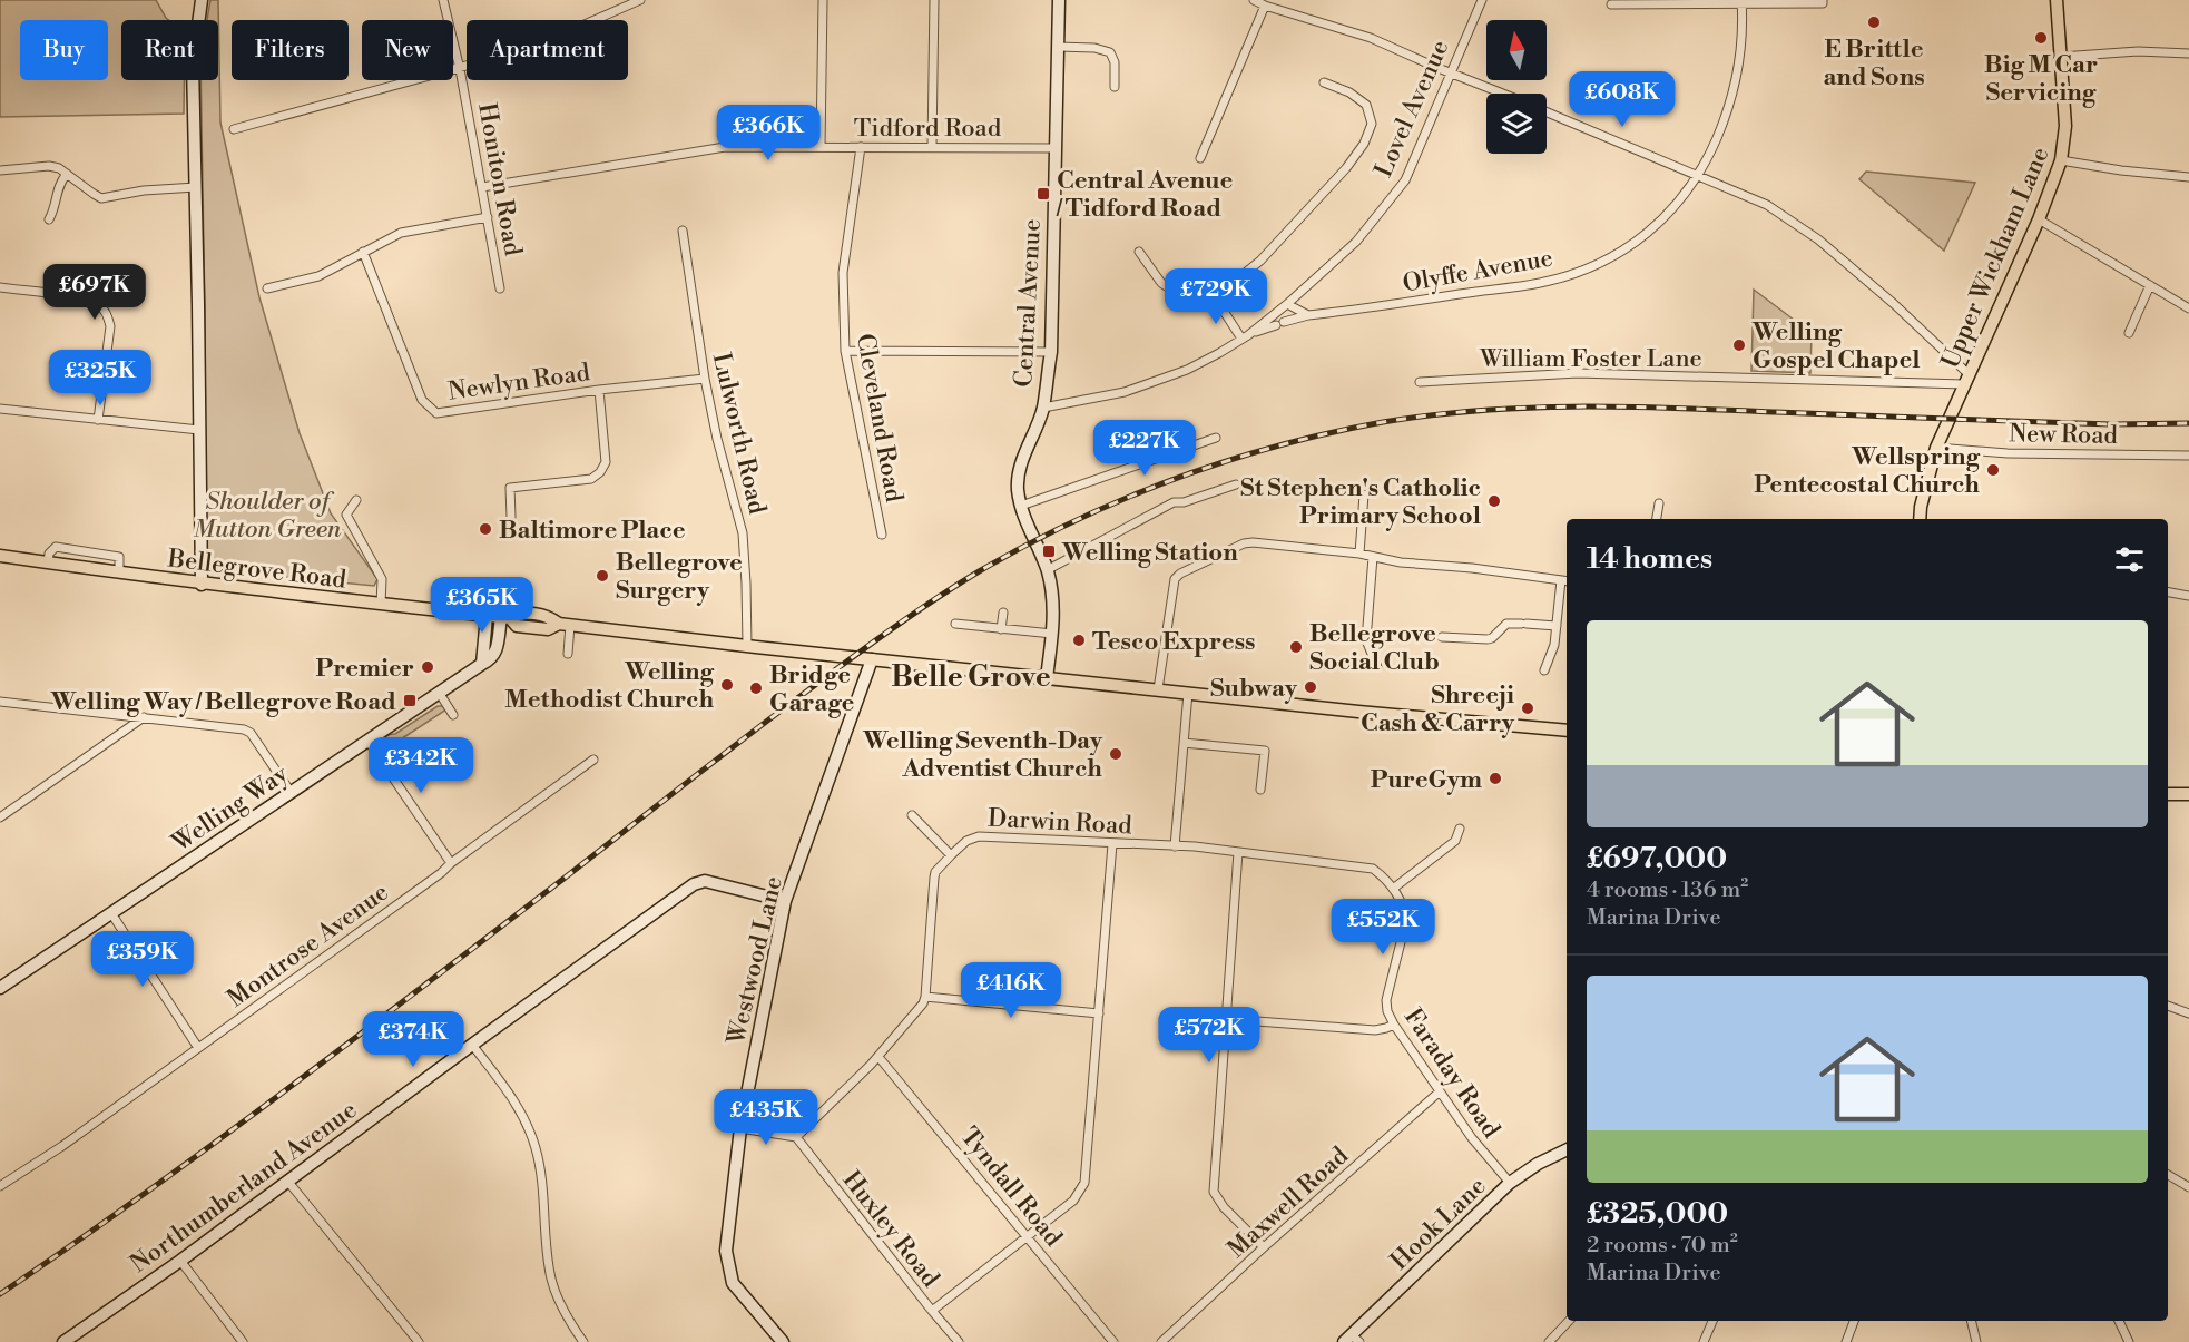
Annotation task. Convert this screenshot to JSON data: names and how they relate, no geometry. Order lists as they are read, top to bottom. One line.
{"streets":{"main road":["Upper Wickham Lane","Bellegrove Road"],"street":["Lovel Avenue","Tidford Road","Honiton Road","Olyffe Avenue","Central Avenue","William Foster Lane","Newlyn Road","Cleveland Road","Lulworth Road","New Road","Welling Way","Darwin Road","Montrose Avenue","Westwood Lane","Faraday Road","Northumberland Avenue","Tyndall Road","Maxwell Road","Hook Lane","Huxley Road"]},"crossings":[["Lovel Avenue","Olyffe Avenue"],["Lovel Avenue","Central Avenue"],["Tidford Road","Honiton Road"],["Tidford Road","Central Avenue"],["Tidford Road","Cleveland Road"],["Upper Wickham Lane","William Foster Lane"],["Upper Wickham Lane","New Road"],["Central Avenue","Bellegrove Road"],["Newlyn Road","Lulworth Road"],["Lulworth Road","Bellegrove Road"],["Bellegrove Road","Welling Way"],["Bellegrove Road","Westwood Lane"],["Darwin Road","Faraday Road"],["Westwood Lane","Northumberland Avenue"],["Faraday Road","Maxwell Road"],["Faraday Road","Hook Lane"]],"districts":["Belle Grove"],"parks":["Shoulder of Mutton Green"],"places":{"other":["E Brittle and Sons","Big M Car Servicing","Welling Gospel Chapel","Wellspring Pentecostal Church","St Stephen's Catholic Primary School","Baltimore Place","Bellegrove Surgery","Tesco Express","Bellegrove Social Club","Premier","Welling Methodist Church","Subway","Bridge Garage","Shreeji Cash & Carry","Welling Seventh-Day Adventist Church","PureGym"],"transit":["Central Avenue / Tidford Road","Welling Station","Welling Way / Bellegrove Road"]},"north":"top","page":{"chip":["Buy","Rent","Filters","New","Apartment"],"price":["£608K","£366K","£697K","£729K","£325K","£227K","£365K","£342K","£552K","£359K","£416K","£572K","£374K","£435K"],"heading":"14 homes","list":[{"name":"£697,000","note":"4 rooms · 136 m² · Marina Drive"},{"name":"£325,000","note":"2 rooms · 70 m² · Marina Drive"}]}}
